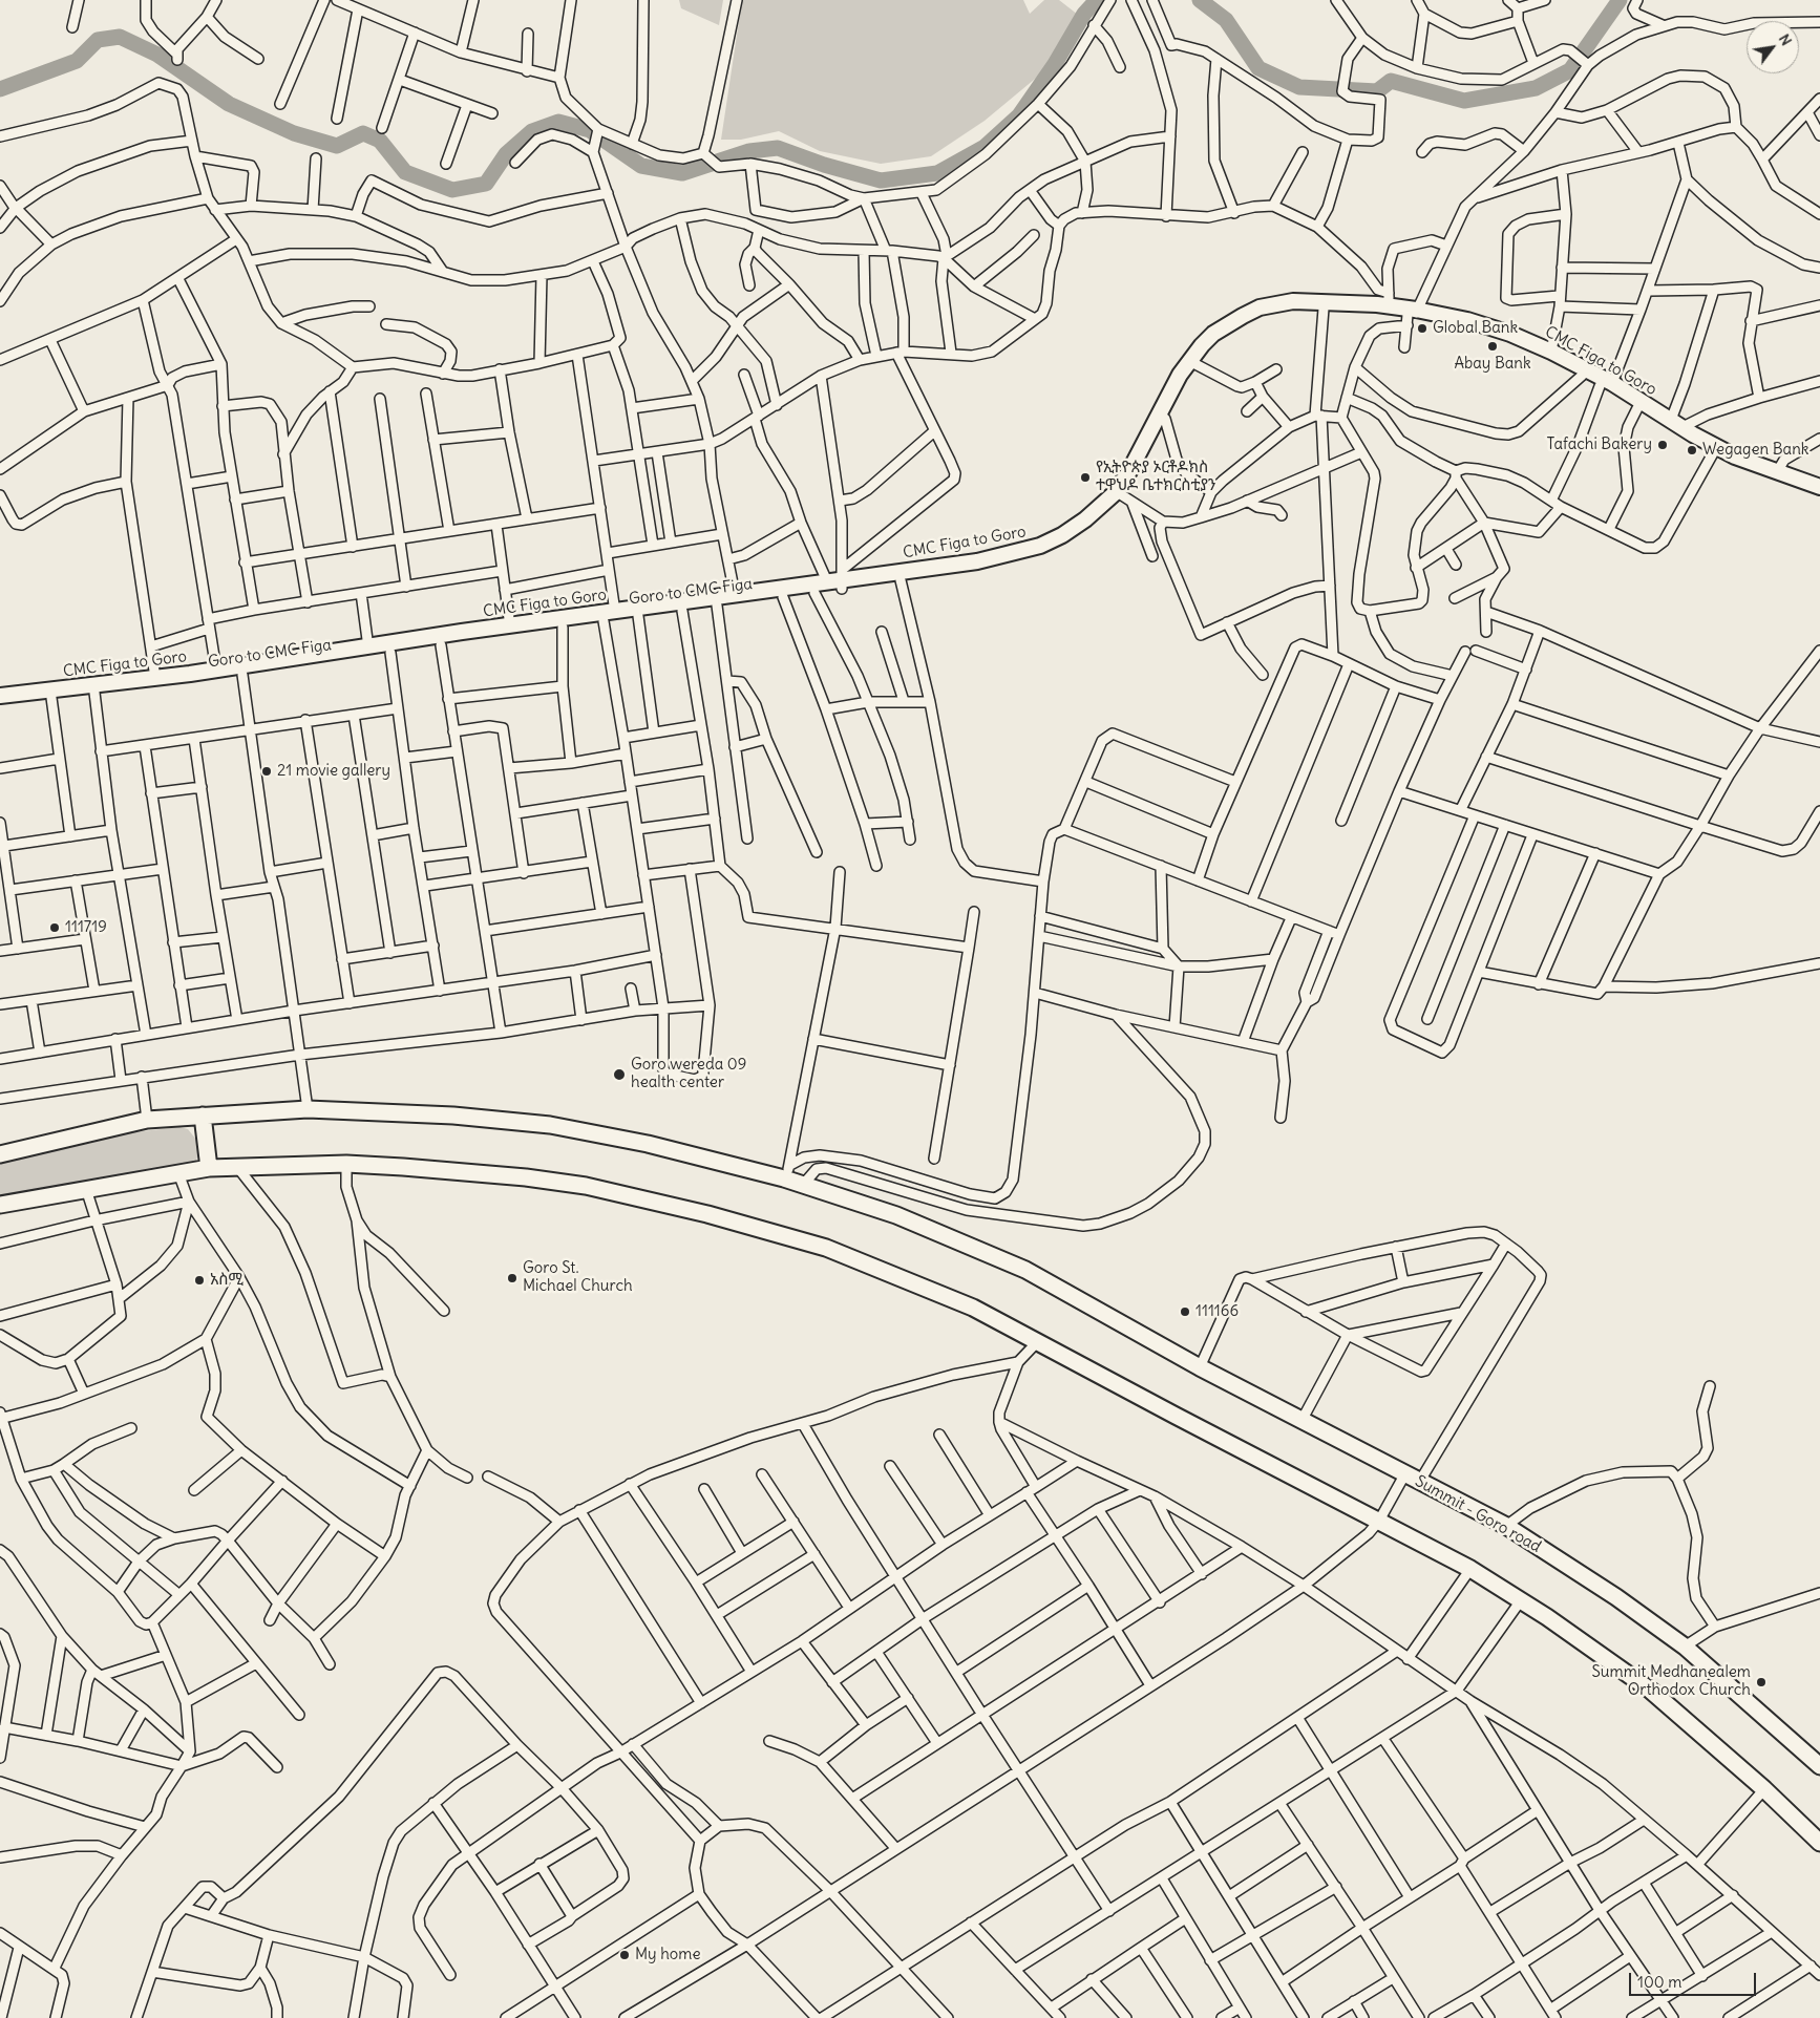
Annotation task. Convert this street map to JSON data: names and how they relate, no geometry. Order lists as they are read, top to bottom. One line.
{"streets":{"highway":["Summit - Goro road"],"main road":["CMC Figa to Goro","Goro to CMC Figa"]},"crossings":[["CMC Figa to Goro","Goro to CMC Figa"]],"places":["Global Bank","Abay Bank","Tafachi Bakery","Wegagen Bank","የኢትዮጵያ ኦርቶዶክስ ተዋህዶ ቤተክርስቲያን","21 movie gallery","111719","Goro wereda 09 health center","Goro St. Michael Church","አስሚ","111166","Summit Medhanealem Orthodox Church","My home"],"scale_bar":"100 m","north":"top right"}
